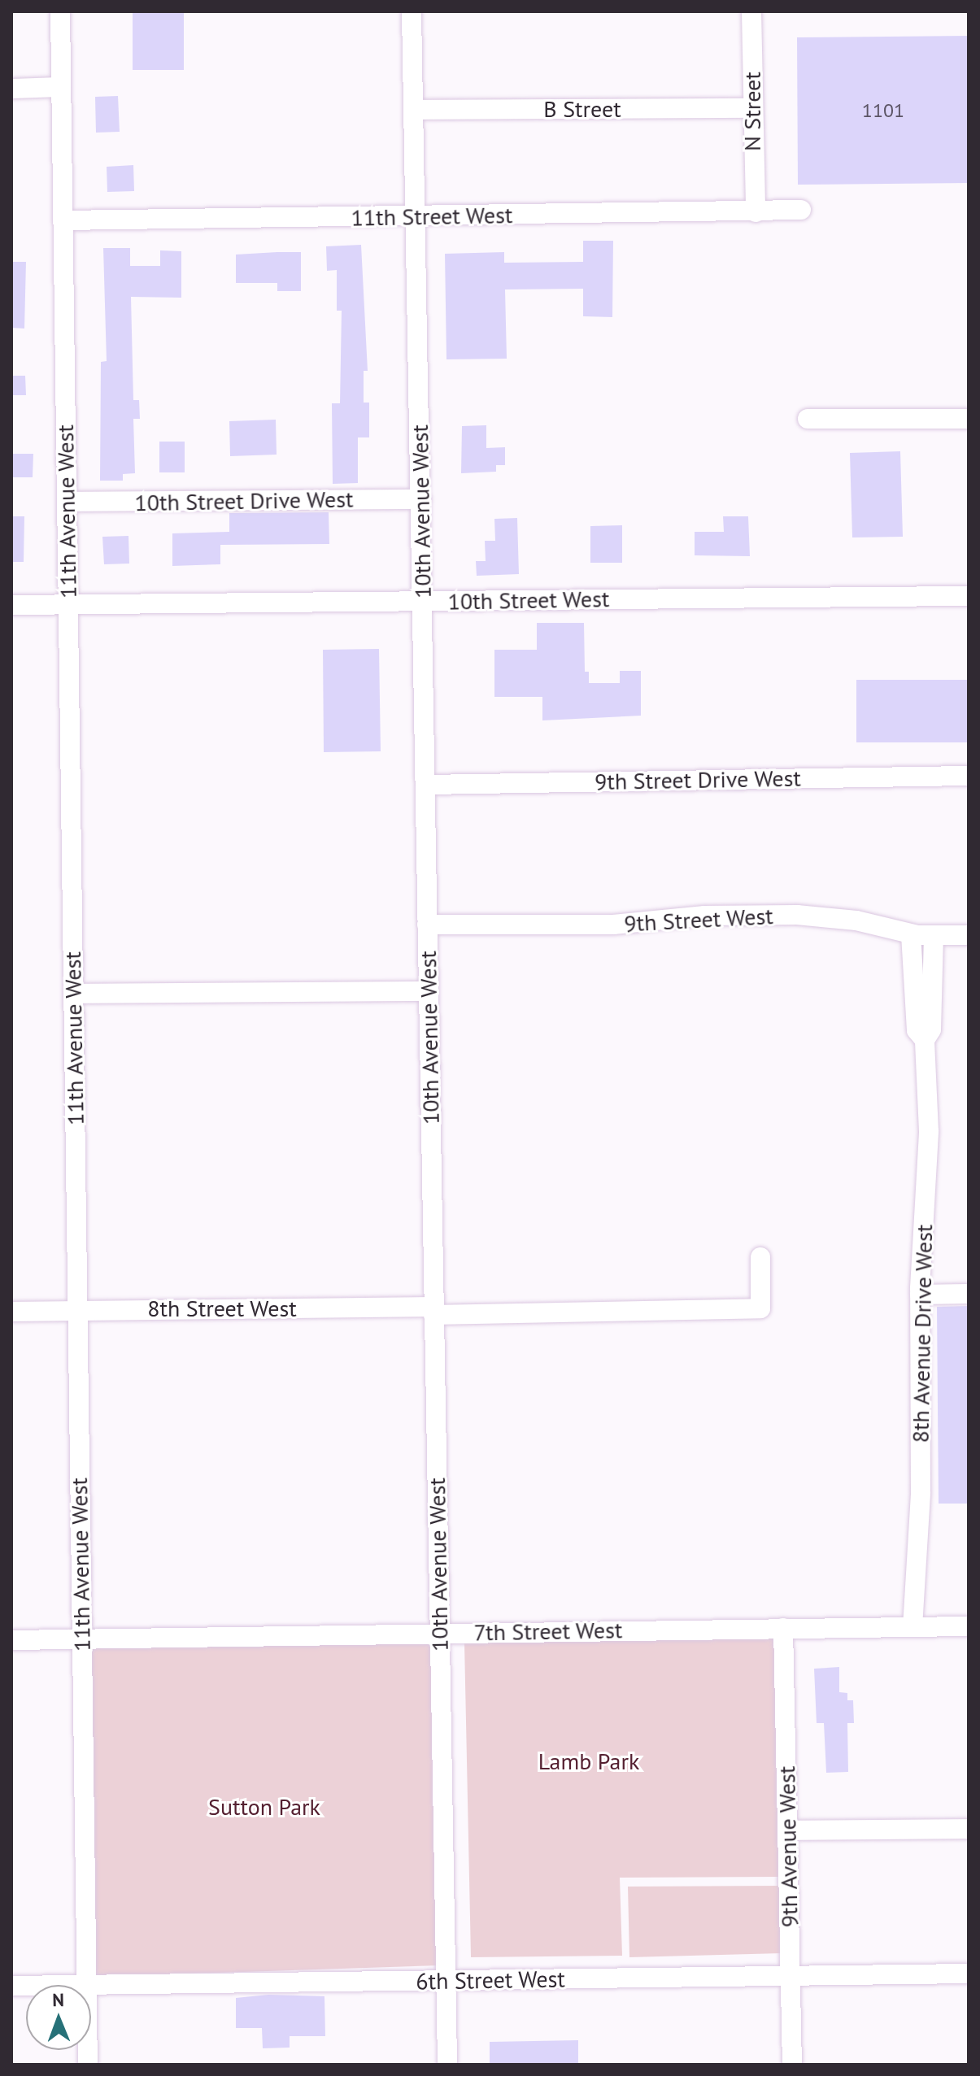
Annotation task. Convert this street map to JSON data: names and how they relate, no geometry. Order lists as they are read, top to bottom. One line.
{"streets":{"street":["B Street","N Street","11th Street West","10th Street Drive West","11th Avenue West","10th Avenue West","10th Street West","9th Street Drive West","9th Street West","8th Street West","8th Avenue Drive West","7th Street West","9th Avenue West","6th Street West"]},"crossings":[["B Street","N Street"],["B Street","10th Avenue West"],["N Street","11th Street West"],["11th Street West","11th Avenue West"],["11th Street West","10th Avenue West"],["10th Street Drive West","11th Avenue West"],["10th Street Drive West","10th Avenue West"],["11th Avenue West","10th Street West"],["11th Avenue West","8th Street West"],["11th Avenue West","7th Street West"],["11th Avenue West","6th Street West"],["10th Avenue West","10th Street West"],["10th Avenue West","9th Street Drive West"],["10th Avenue West","9th Street West"],["10th Avenue West","8th Street West"],["10th Avenue West","7th Street West"],["10th Avenue West","6th Street West"],["9th Street West","8th Avenue Drive West"],["8th Avenue Drive West","7th Street West"],["7th Street West","9th Avenue West"],["9th Avenue West","6th Street West"]],"parks":["Lamb Park","Sutton Park"],"house_numbers":["1101"],"north":"top"}
